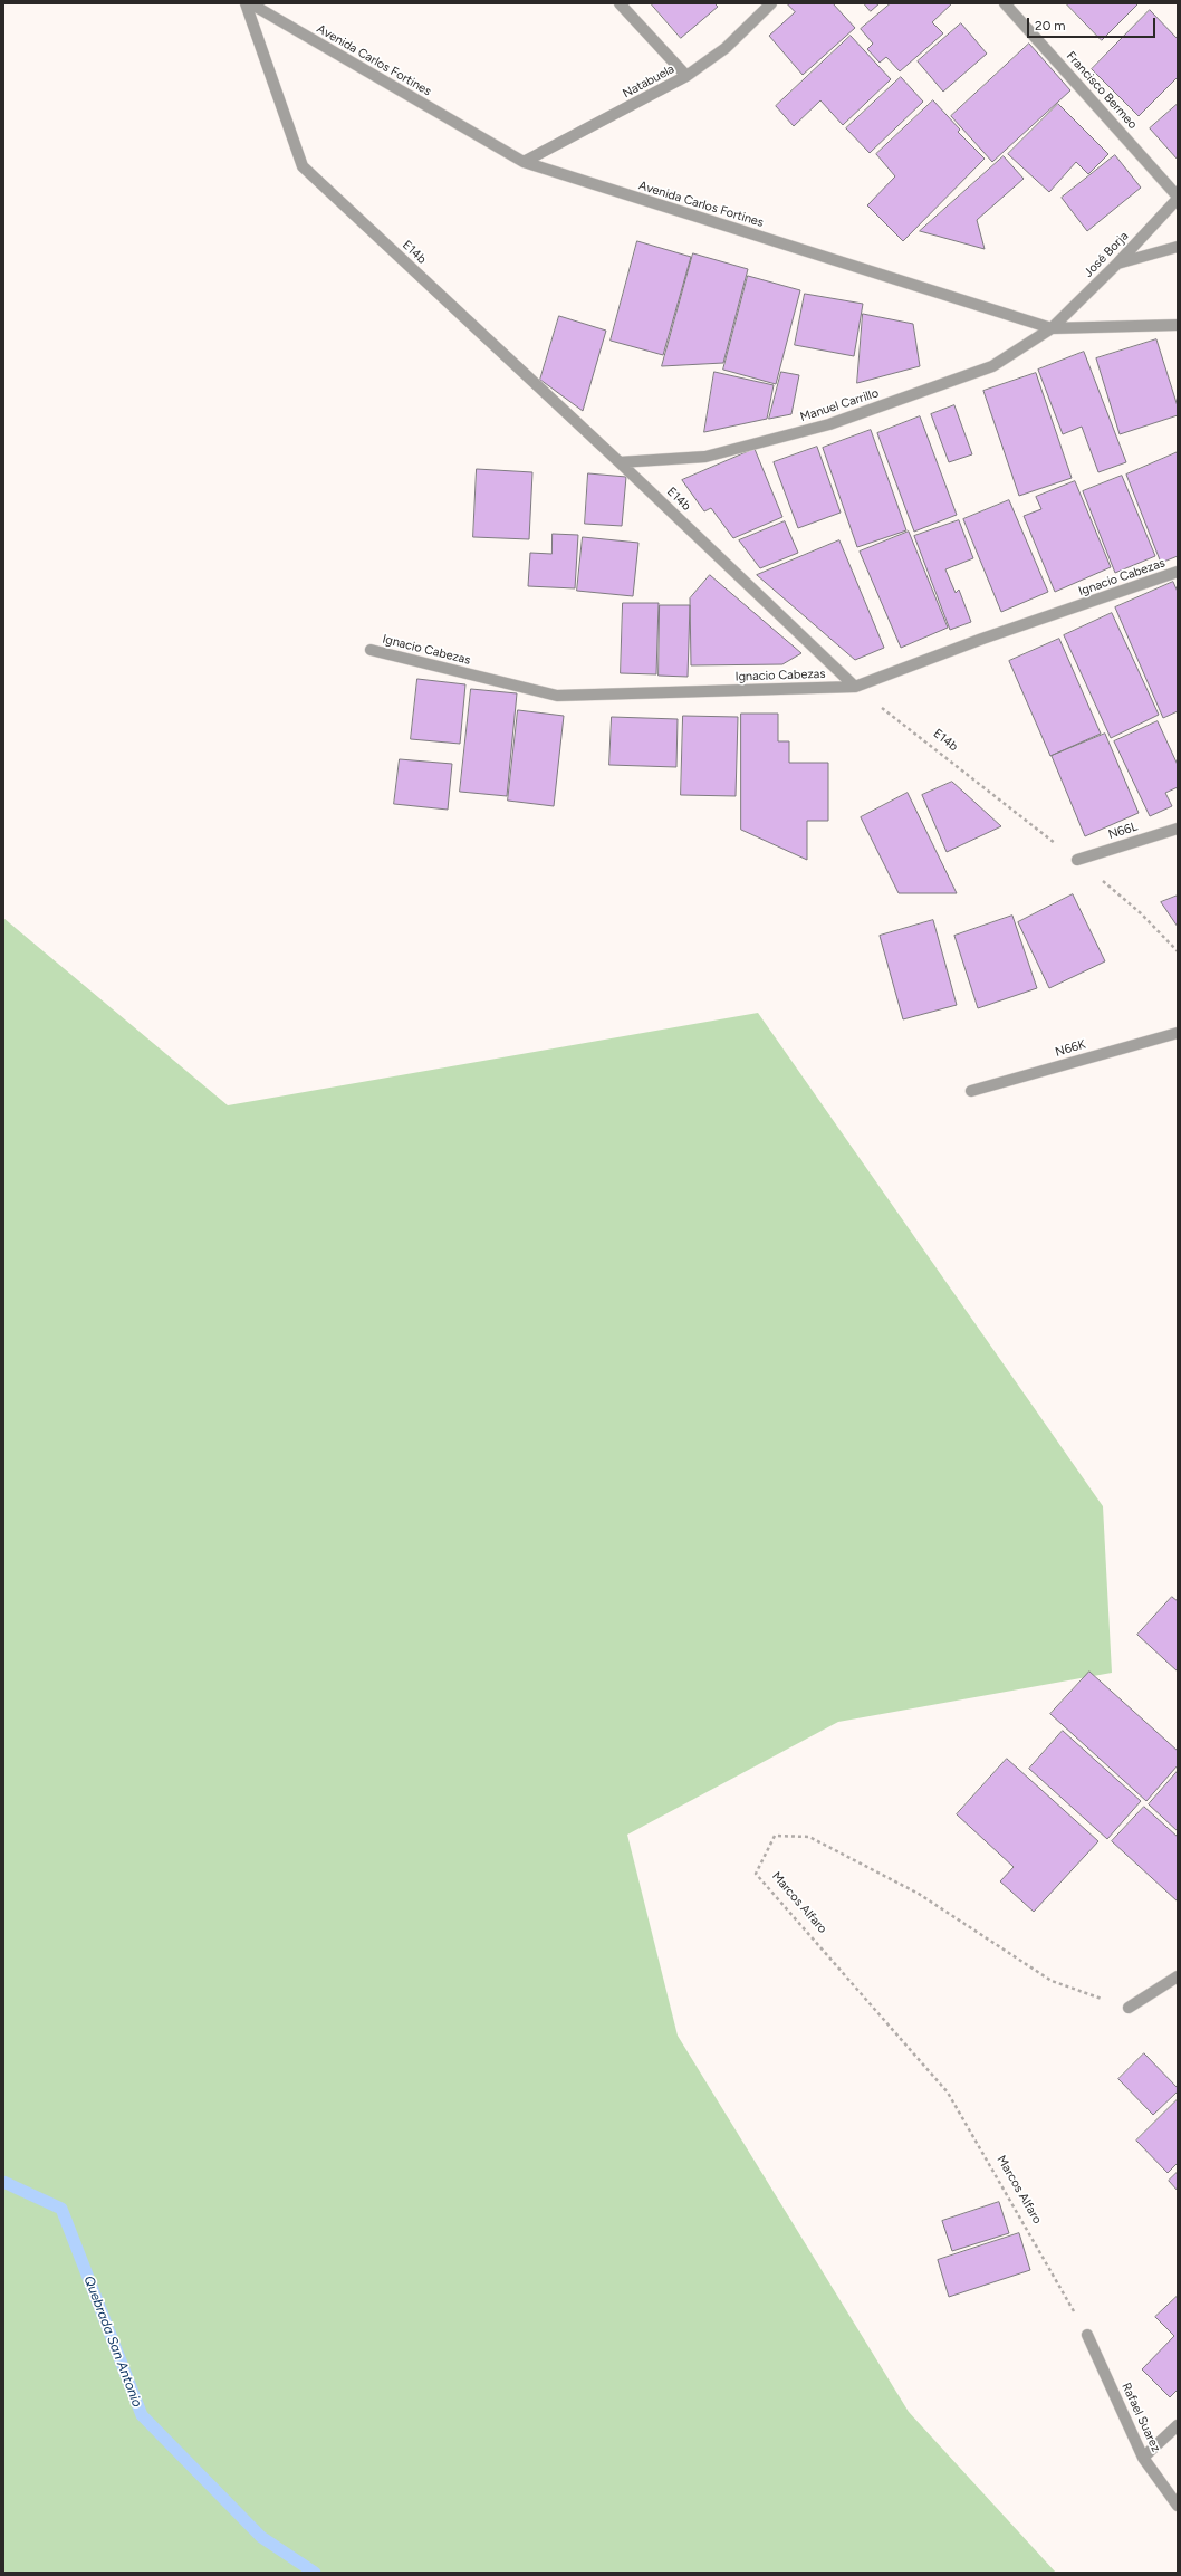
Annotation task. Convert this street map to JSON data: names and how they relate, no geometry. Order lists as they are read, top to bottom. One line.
{"streets":{"street":["Avenida Carlos Fortines","Natabuela","Francisco Bermeo","E14b","José Borja","Manuel Carrillo","Ignacio Cabezas","N66L","N66K","Rafael Suarez"],"path":["Marcos Alfaro"]},"crossings":[["Avenida Carlos Fortines","Natabuela"],["Avenida Carlos Fortines","José Borja"],["Avenida Carlos Fortines","Manuel Carrillo"],["Francisco Bermeo","José Borja"],["E14b","Manuel Carrillo"],["E14b","Ignacio Cabezas"],["E14b","N66L"],["José Borja","Manuel Carrillo"],["Marcos Alfaro","Rafael Suarez"]],"water":["Quebrada San Antonio"],"scale_bar":"20 m"}
